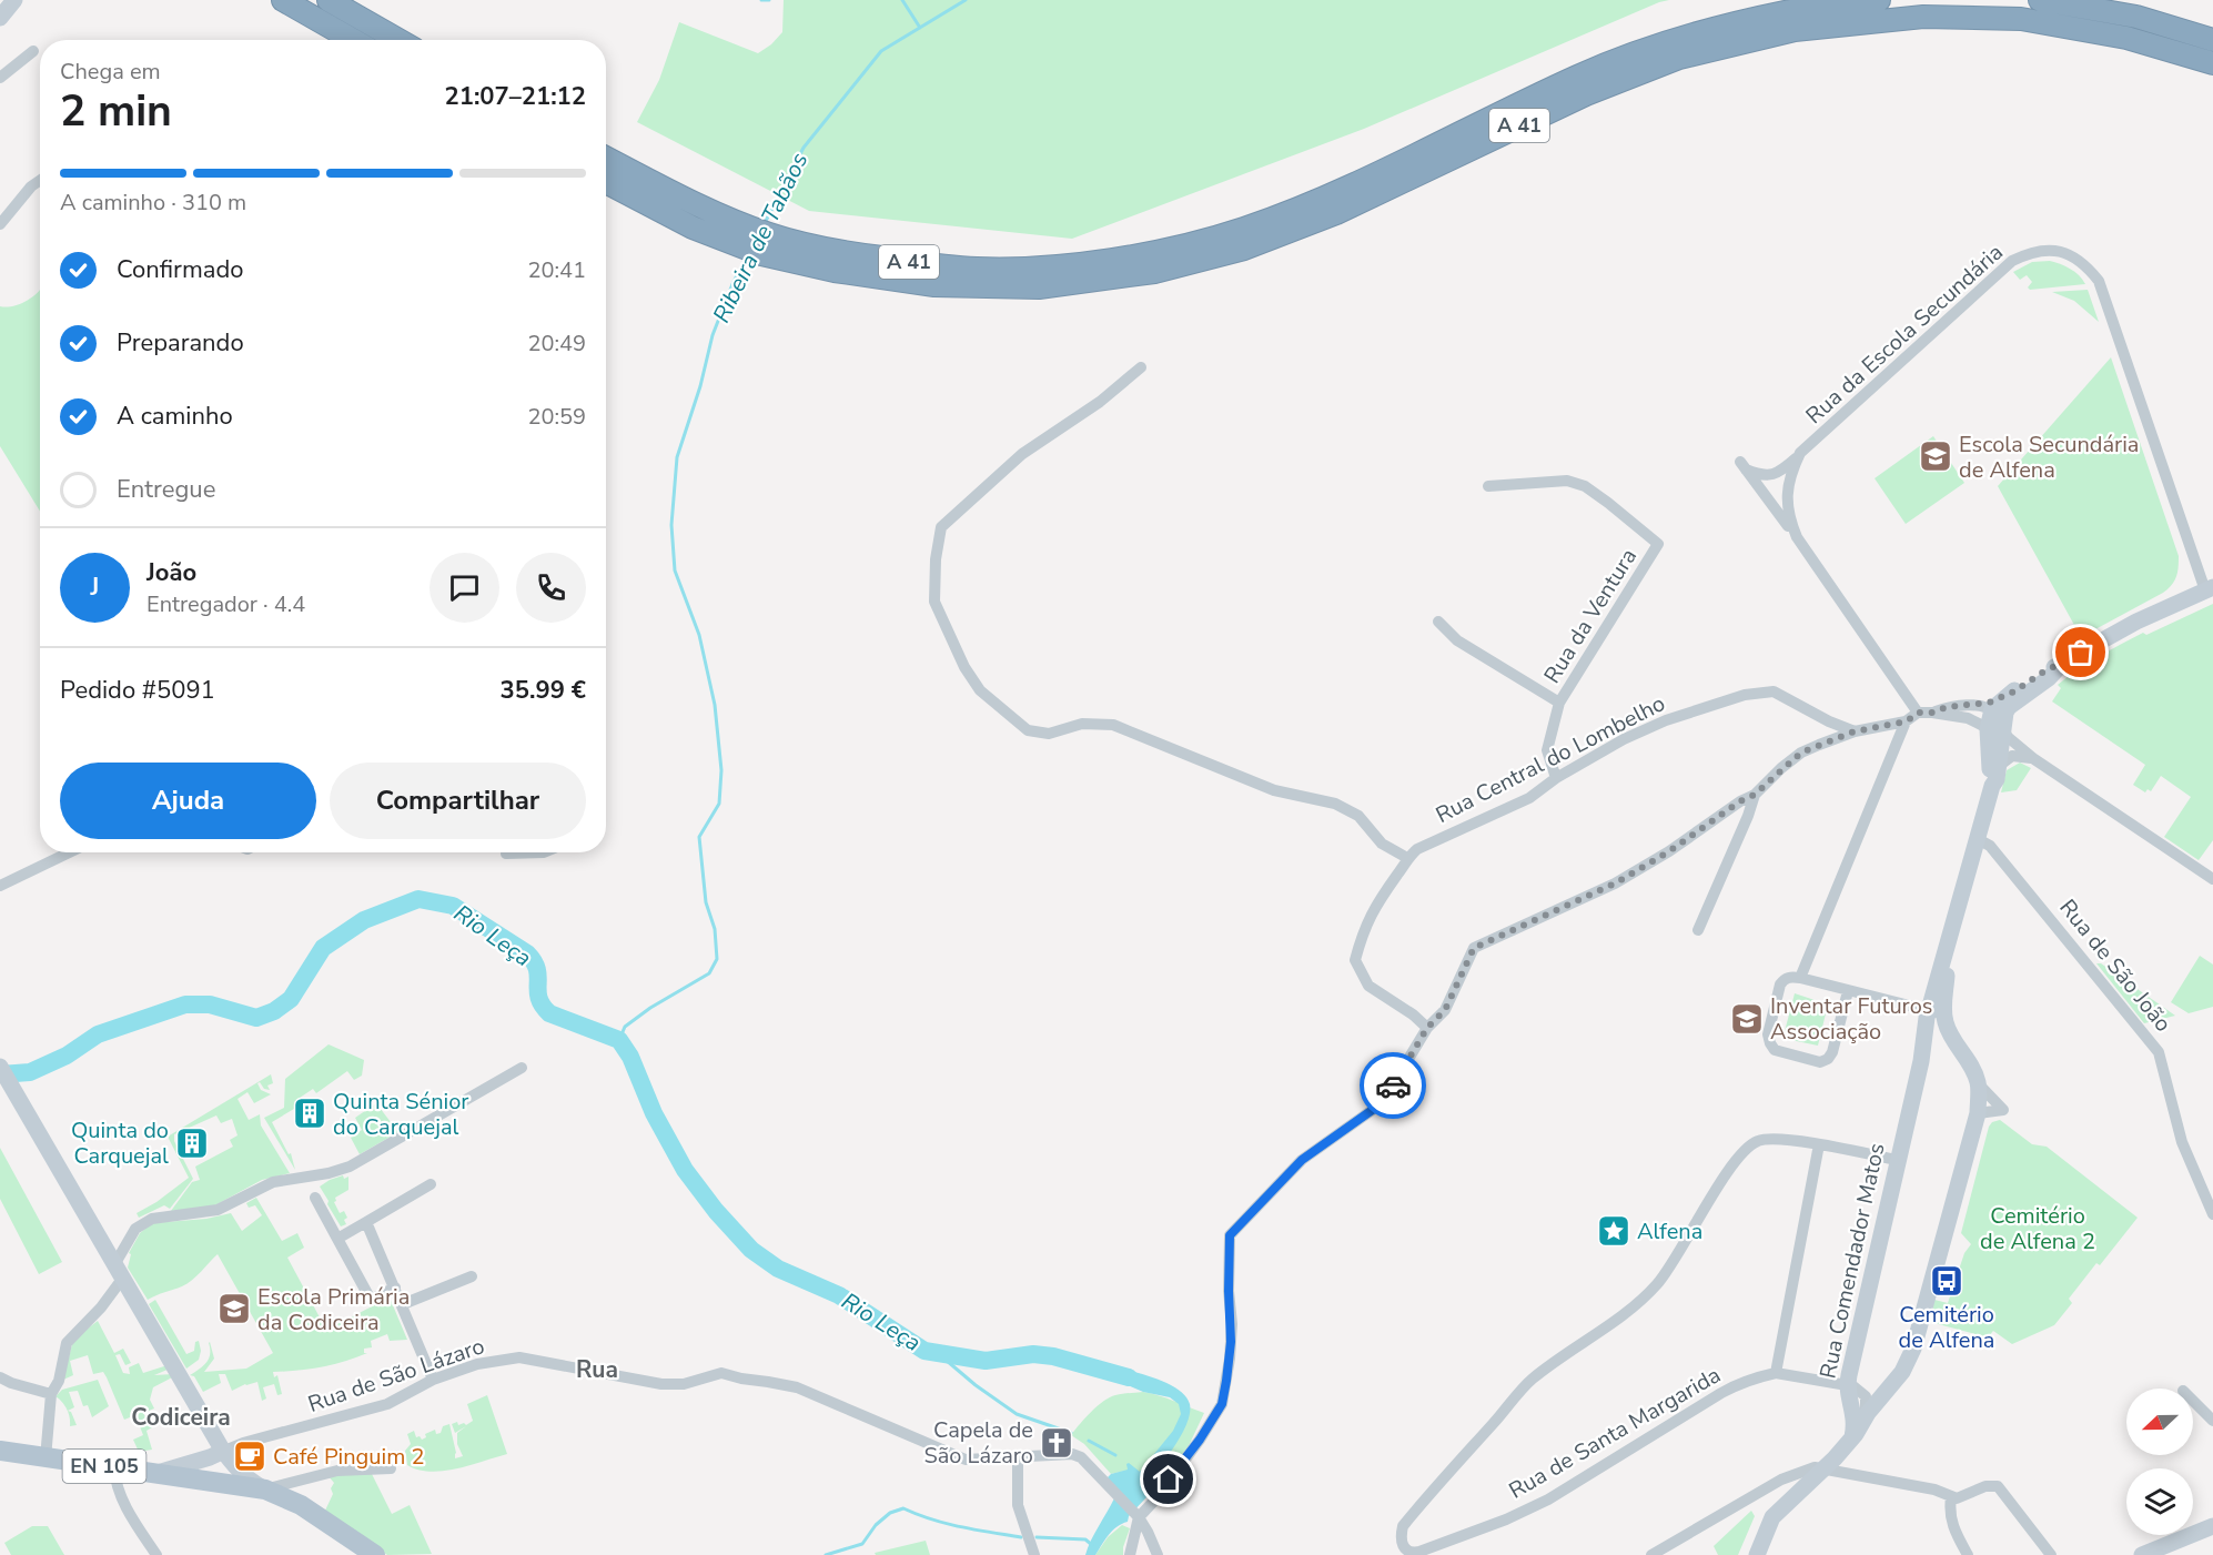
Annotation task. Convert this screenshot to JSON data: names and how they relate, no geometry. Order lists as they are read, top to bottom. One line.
{"streets":{"highway":["A 41"],"main road":["EN 105"],"street":["Rua da Escola Secundária","Rua da Ventura","Rua Central do Lombelho","Rua de São João","Rua Comendador Matos","Rua de São Lázaro","Rua de Santa Margarida"]},"crossings":[["Rua da Ventura","Rua Central do Lombelho"],["Rua Comendador Matos","Rua de Santa Margarida"]],"districts":["Rua","Codiceira"],"water":["Ribeira de Tabãos","Rio Leça"],"parks":["Cemitério de Alfena 2"],"places":{"school or university":["Escola Secundária de Alfena","Inventar Futuros Associação","Escola Primária da Codiceira"],"building":["Quinta Sénior do Carquejal","Quinta do Carquejal"],"place":["Alfena"],"bus stop":["Cemitério de Alfena"],"church":["Capela de São Lázaro"],"cafe":["Café Pinguim 2"]},"north":"left","page":{"heading":["2 min","Chega em","21:07–21:12"],"panel":["João","Entregador · 4.4","Pedido #5091","35.99 €"],"bar":"A caminho · 310 m","list":[["Confirmado","20:41"],["Preparando","20:49"],["A caminho","20:59"],"Entregue"],"round":"J","buttons":["Ajuda","Compartilhar"]}}
